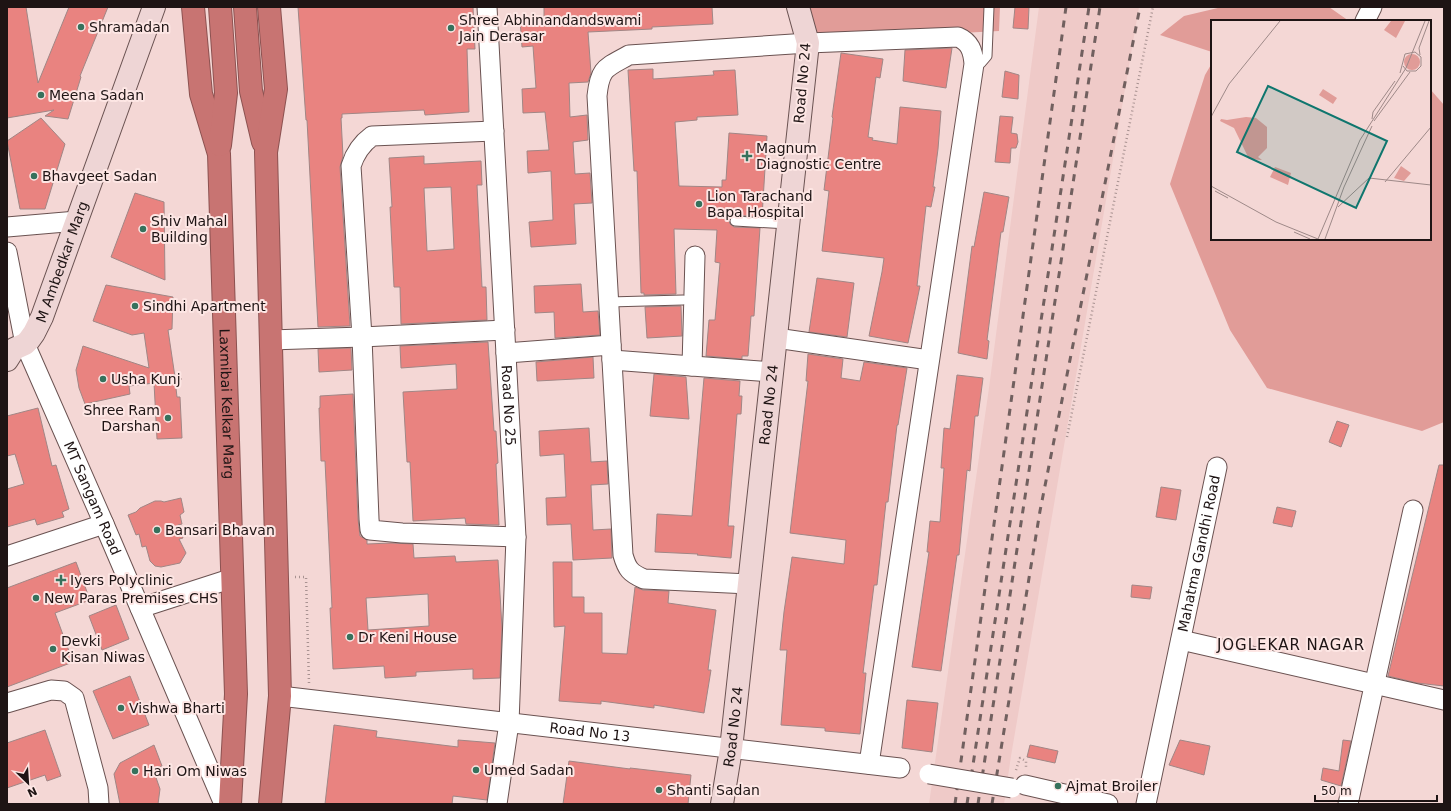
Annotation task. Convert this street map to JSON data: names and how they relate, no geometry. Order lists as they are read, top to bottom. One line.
{"streets":{"highway":["Laxmibai Kelkar Marg"],"street":["Road No 24","M Ambedkar Marg","Road No 25","MT Sangam Road","Mahatma Gandhi Road","Road No 13"]},"crossings":[["Road No 24","Road No 13"],["M Ambedkar Marg","MT Sangam Road"],["Road No 25","Road No 13"]],"districts":["JOGLEKAR NAGAR"],"places":{"other":["Shramadan","Shree Abhinandandswami Jain Derasar","Meena Sadan","Bhavgeet Sadan","Lion Tarachand Bapa Hospital","Shiv Mahal Building","Sindhi Apartment","Usha Kunj","Shree Ram Darshan","Bansari Bhavan","New Paras Premises CHS","Dr Keni House","Devki Kisan Niwas","Vishwa Bharti","Umed Sadan","Hari Om Niwas","Ajmat Broiler","Shanti Sadan"],"health":["Magnum Diagnostic Centre","Iyers Polyclinic"]},"scale_bar":"50 m","north":"bottom right"}
